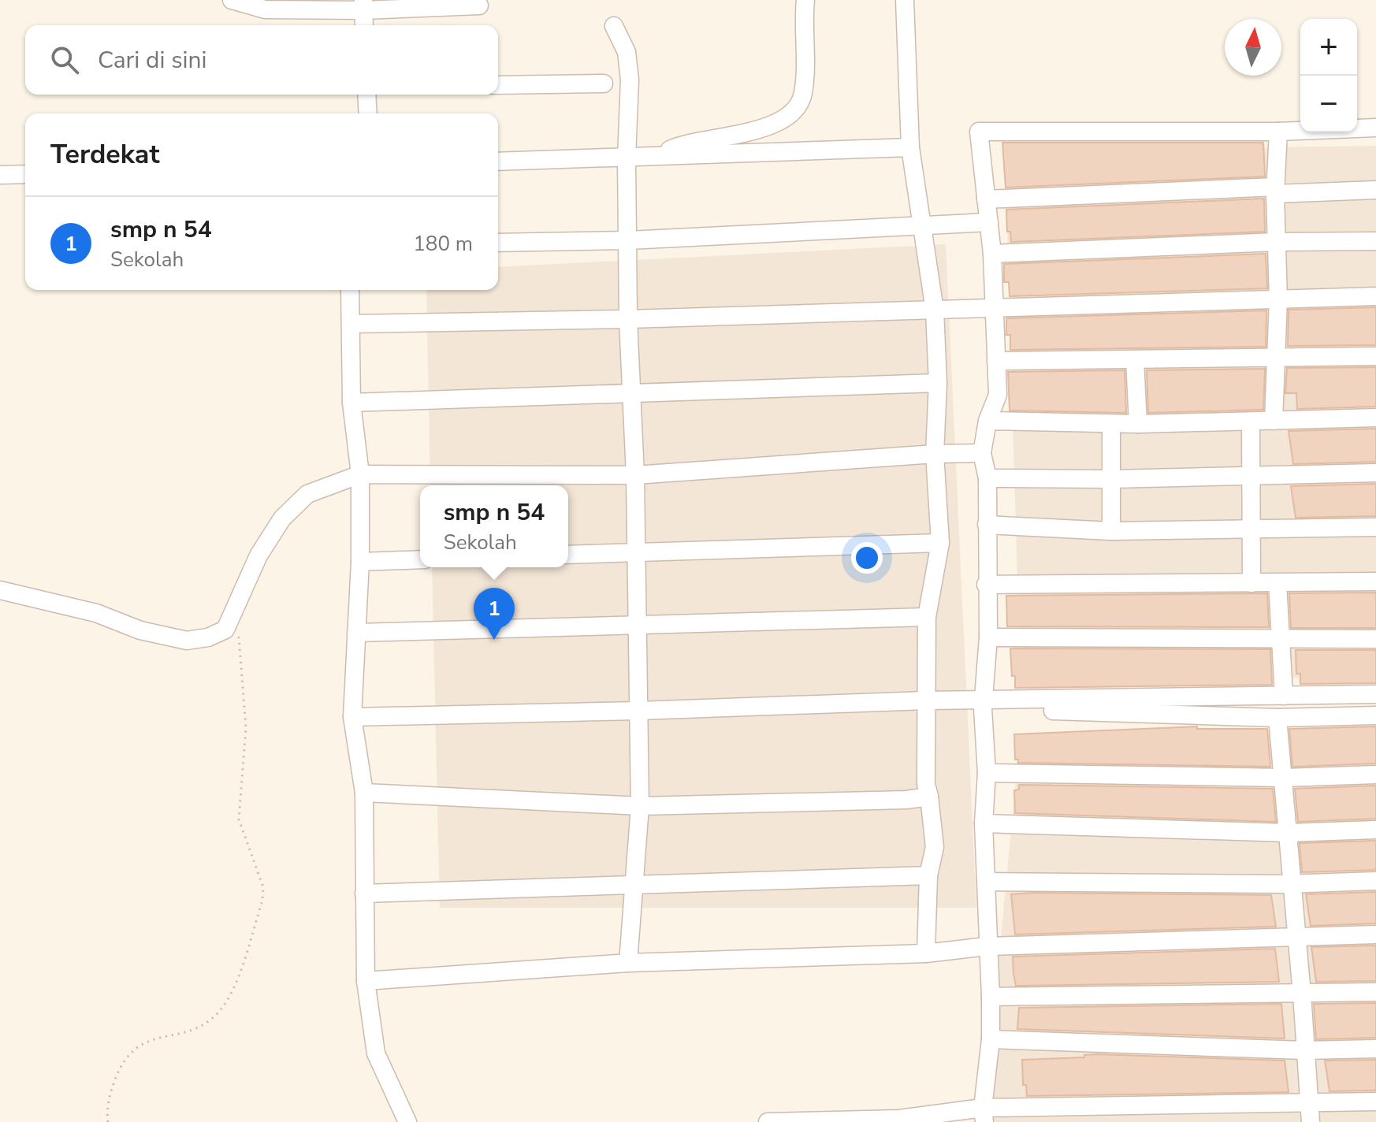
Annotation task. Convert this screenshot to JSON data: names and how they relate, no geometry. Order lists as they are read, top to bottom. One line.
{"north":"top","page":{"map_buttons":["+","−"],"search":"Cari di sini","heading":"Terdekat","list":[{"mark":"1","name":"smp n 54","note":"Sekolah","value":"180 m"}],"popup":["smp n 54","Sekolah"],"pins":"1"}}
